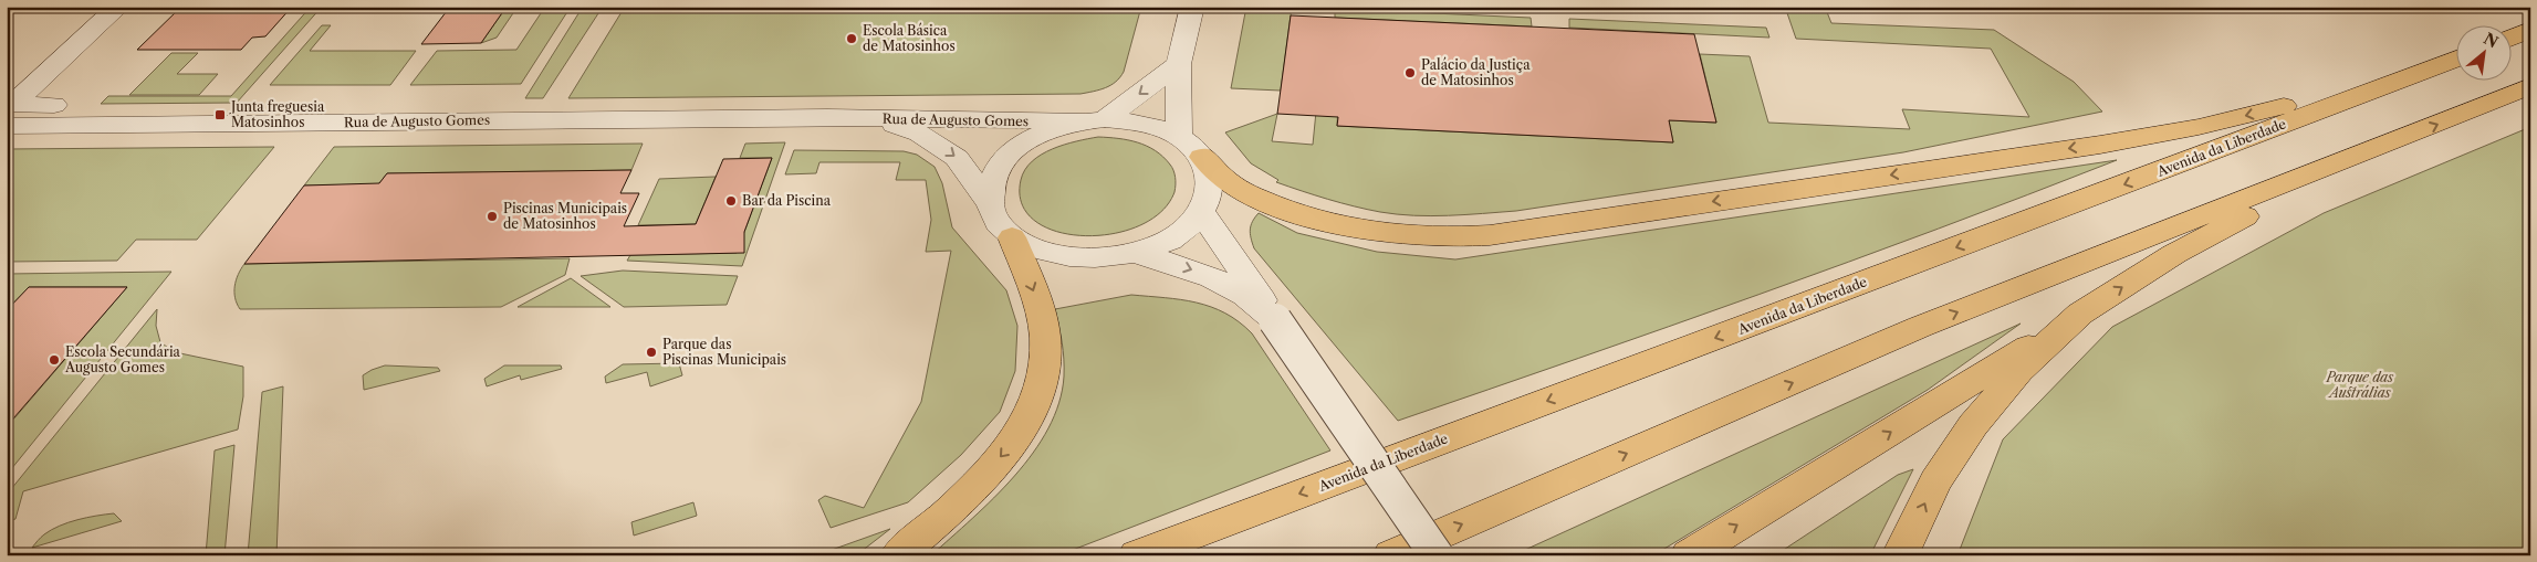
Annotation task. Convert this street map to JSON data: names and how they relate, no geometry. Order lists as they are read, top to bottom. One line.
{"streets":{"highway":["Avenida da Liberdade"],"street":["Rua de Augusto Gomes"]},"parks":["Parque das Austrálias"],"places":{"other":["Escola Básica de Matosinhos","Palácio da Justiça de Matosinhos","Bar da Piscina","Piscinas Municipais de Matosinhos","Parque das Piscinas Municipais","Escola Secundária Augusto Gomes"],"transit":["Junta freguesia Matosinhos"]},"north":"top right"}
